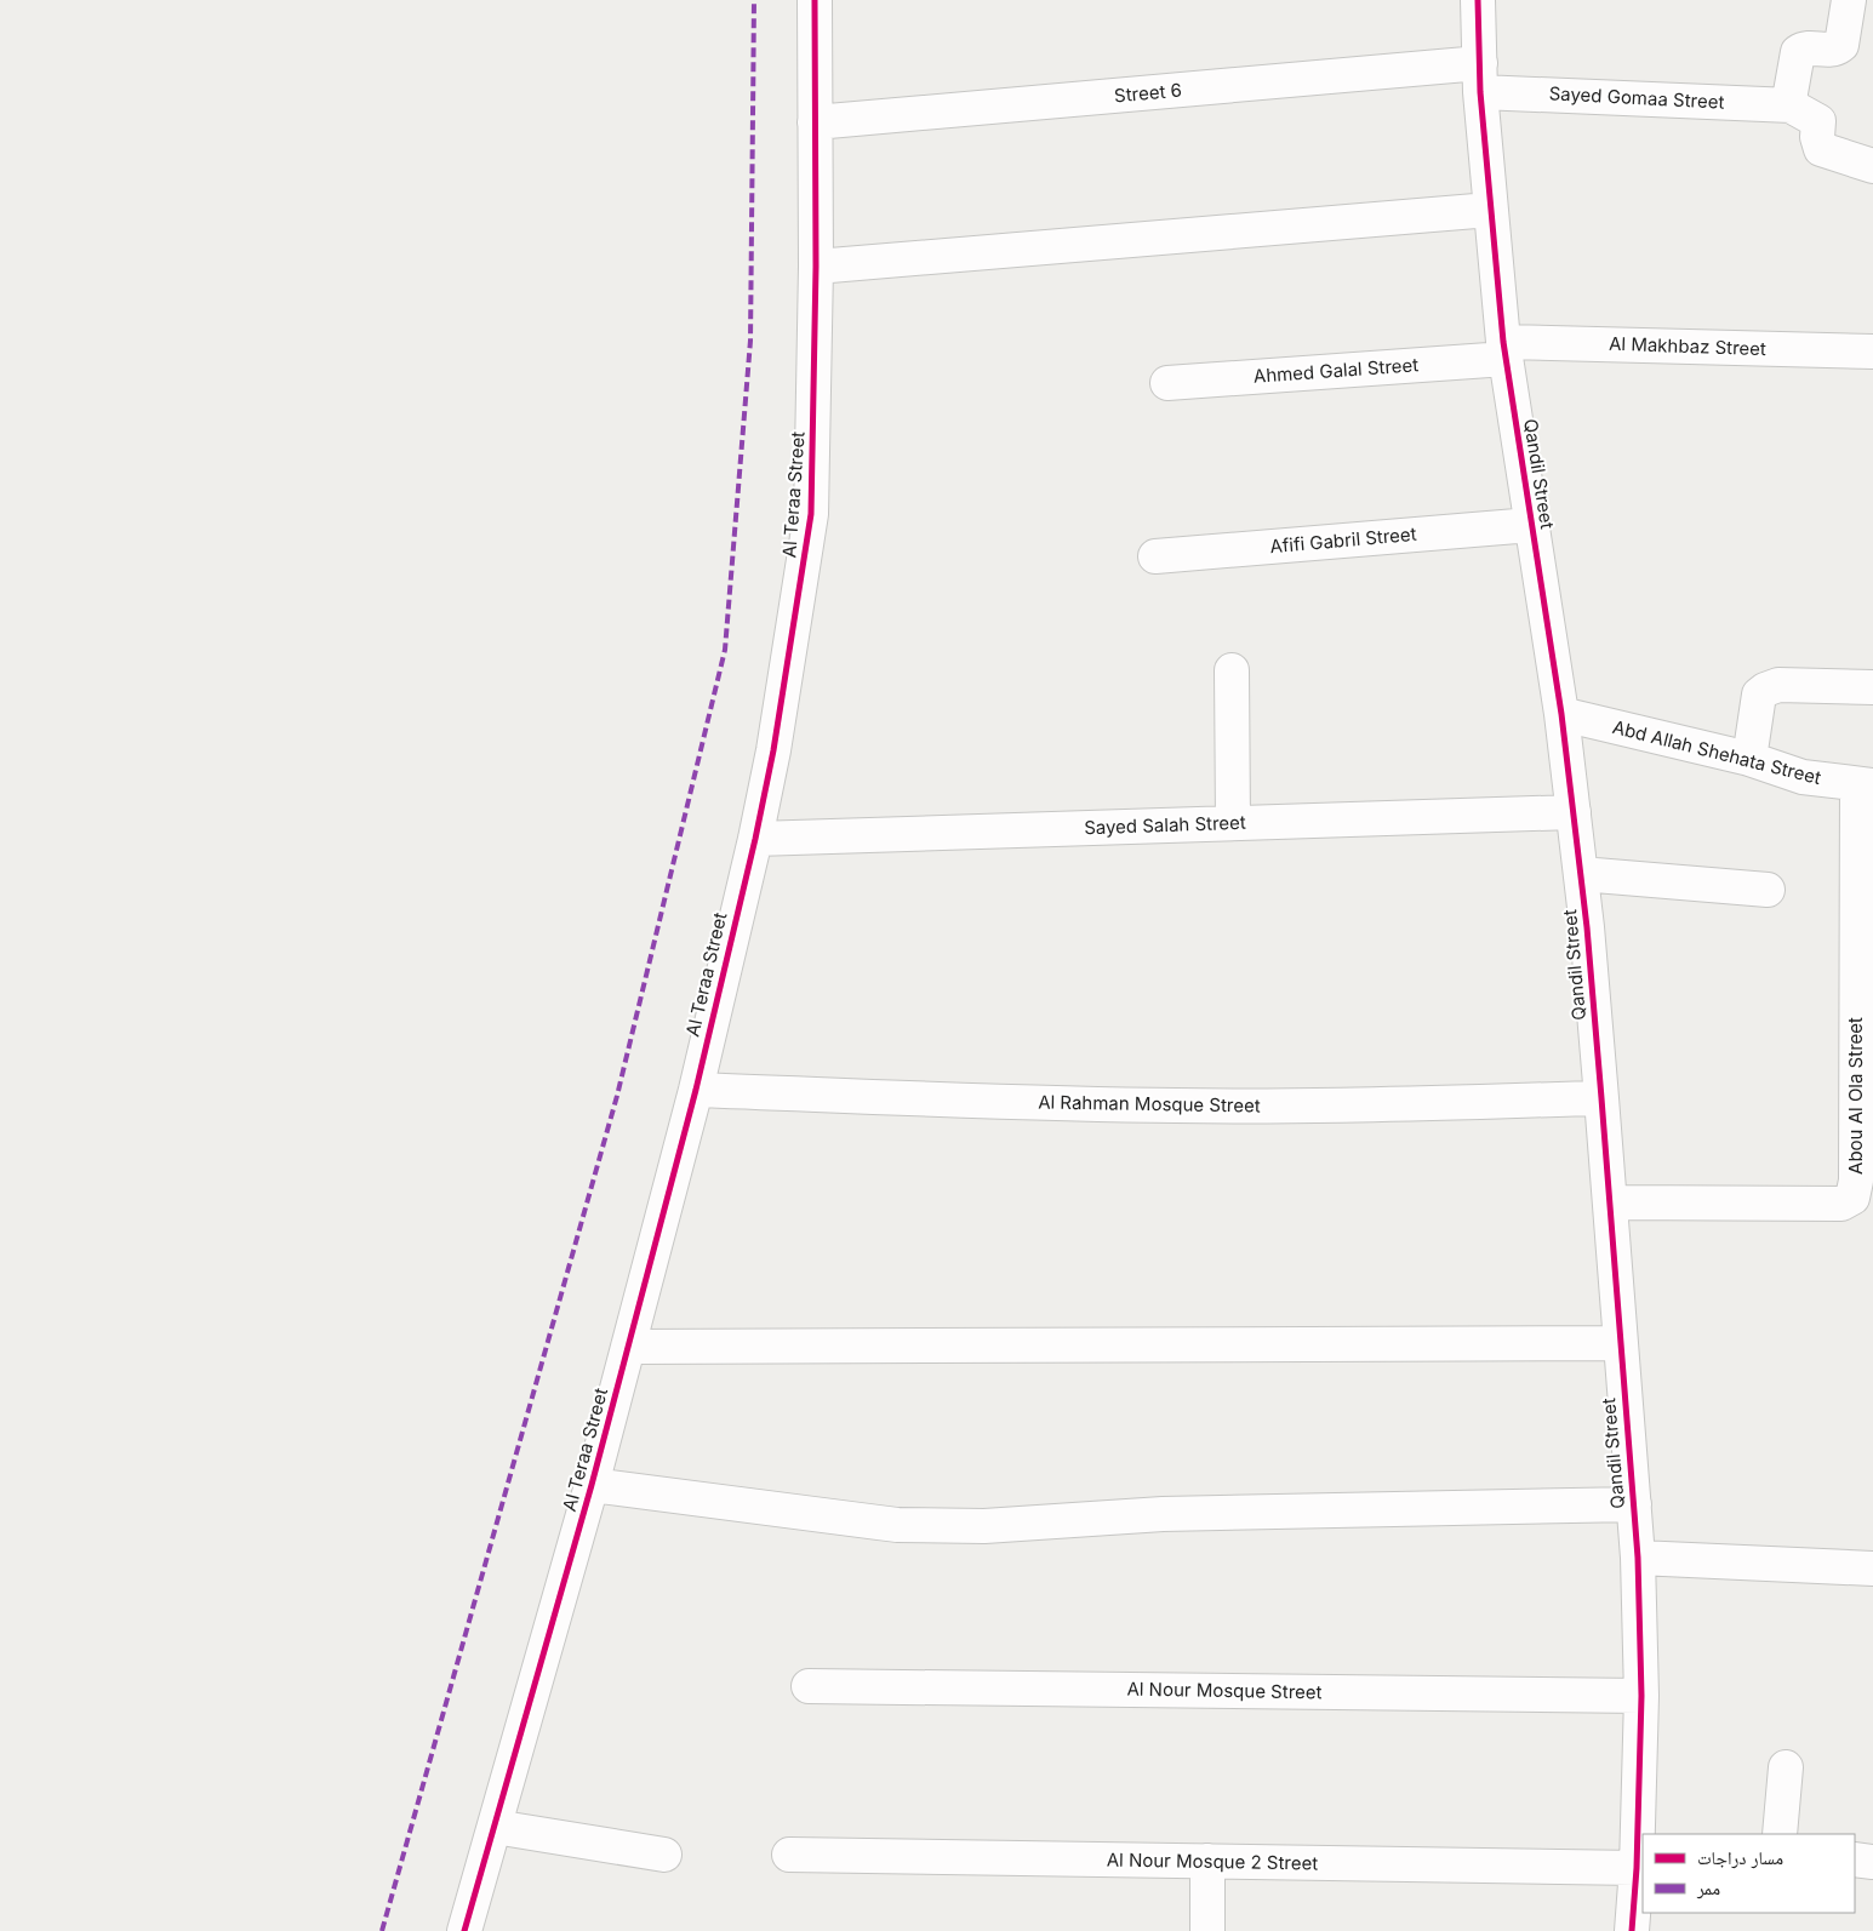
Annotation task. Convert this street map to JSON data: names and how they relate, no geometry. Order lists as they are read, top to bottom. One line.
{"streets":{"street":["Street 6","Sayed Gomaa Street","Al Makhbaz Street","Ahmed Galal Street","Qandil Street","Al Teraa Street","Afifi Gabril Street","Abd Allah Shehata Street","Sayed Salah Street","Abou Al Ola Street","Al Rahman Mosque Street","Al Nour Mosque Street","Al Nour Mosque 2 Street"]},"crossings":[["Street 6","Sayed Gomaa Street"],["Street 6","Qandil Street"],["Street 6","Al Teraa Street"],["Sayed Gomaa Street","Qandil Street"],["Al Makhbaz Street","Ahmed Galal Street"],["Al Makhbaz Street","Qandil Street"],["Ahmed Galal Street","Qandil Street"],["Qandil Street","Afifi Gabril Street"],["Qandil Street","Abd Allah Shehata Street"],["Qandil Street","Sayed Salah Street"],["Qandil Street","Abou Al Ola Street"],["Qandil Street","Al Rahman Mosque Street"],["Qandil Street","Al Nour Mosque Street"],["Qandil Street","Al Nour Mosque 2 Street"],["Al Teraa Street","Sayed Salah Street"],["Al Teraa Street","Al Rahman Mosque Street"],["Abd Allah Shehata Street","Abou Al Ola Street"]],"legend":["مسار دراجات","ممر"]}
